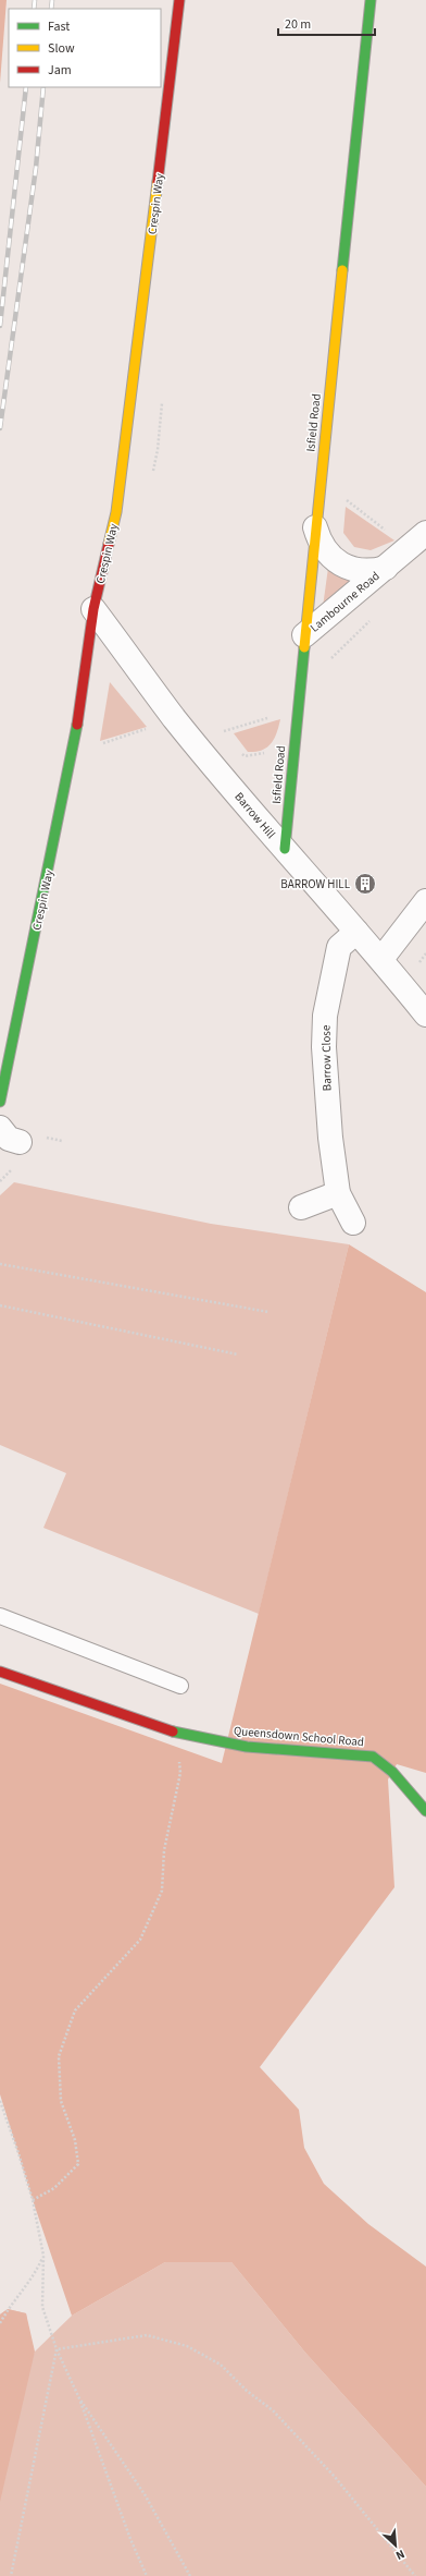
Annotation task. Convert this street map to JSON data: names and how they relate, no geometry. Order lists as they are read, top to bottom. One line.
{"streets":{"street":["Crespin Way","Isfield Road","Lambourne Road","Barrow Hill","Barrow Close","Queensdown School Road"]},"crossings":[["Crespin Way","Barrow Hill"],["Isfield Road","Lambourne Road"],["Isfield Road","Barrow Hill"],["Barrow Hill","Barrow Close"]],"places":{"building":["BARROW HILL"]},"legend":["Fast","Slow","Jam"],"scale_bar":"20 m","north":"bottom right"}
